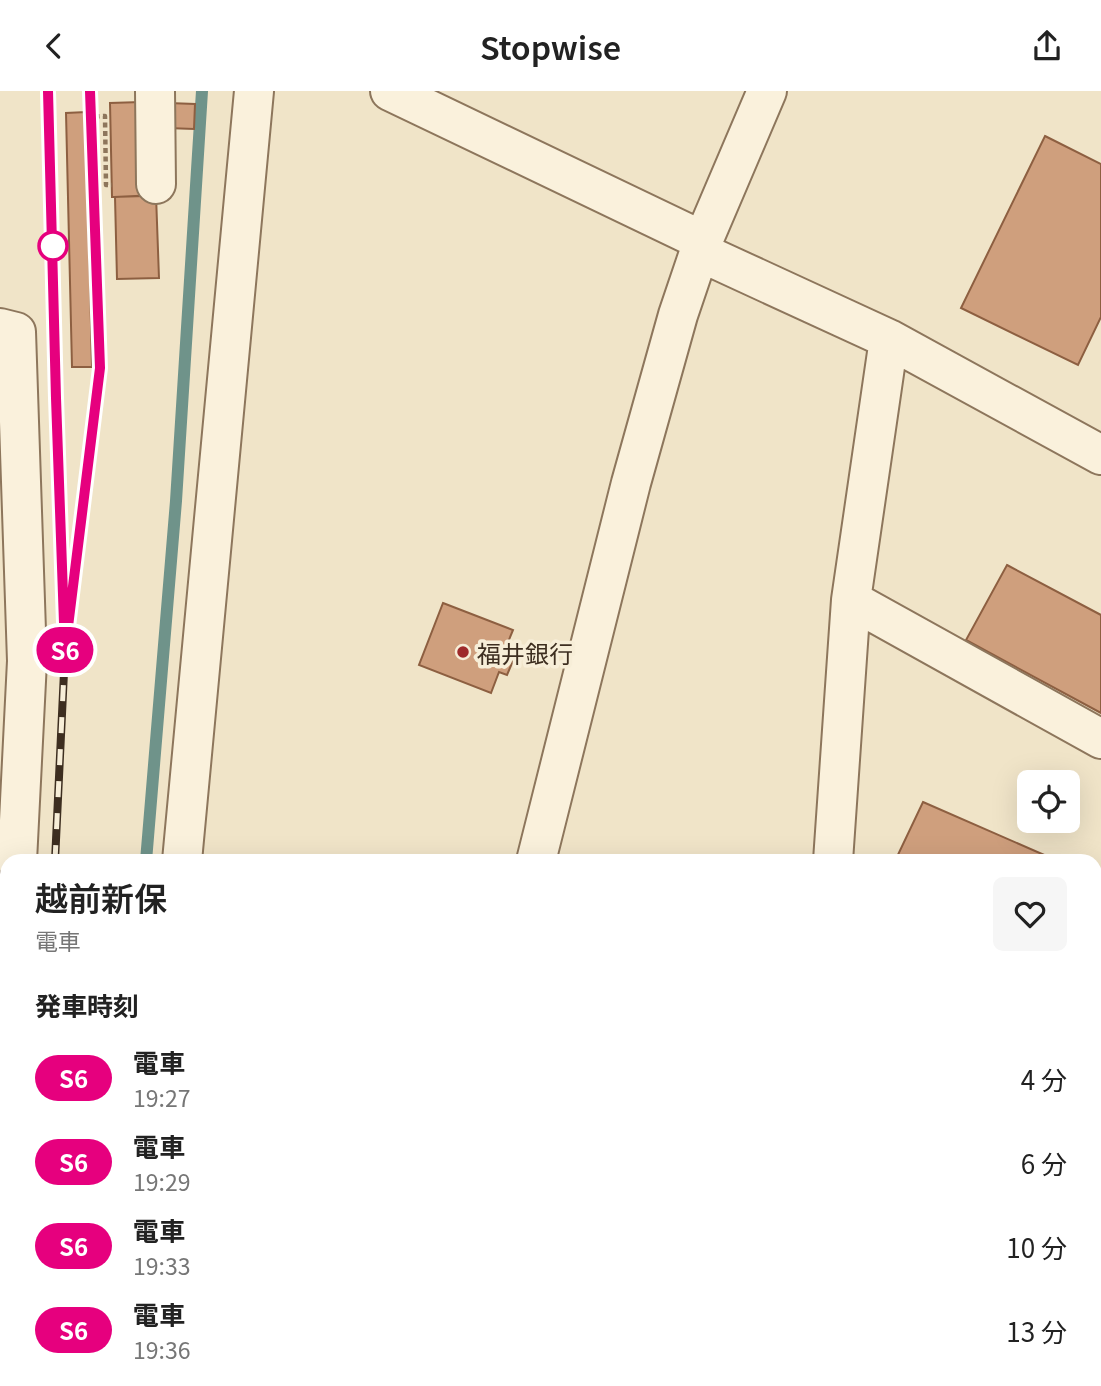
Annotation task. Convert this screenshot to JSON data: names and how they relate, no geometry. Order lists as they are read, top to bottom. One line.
{"places":["福井銀行"],"page":{"header":"Stopwise","on_map":"S6","heading":[["越前新保","電車"],"発車時刻"],"list":[{"mark":"S6","name":"電車","note":"19:27","value":"4 分"},{"mark":"S6","name":"電車","note":"19:29","value":"6 分"},{"mark":"S6","name":"電車","note":"19:33","value":"10 分"},{"mark":"S6","name":"電車","note":"19:36","value":"13 分"}]}}
